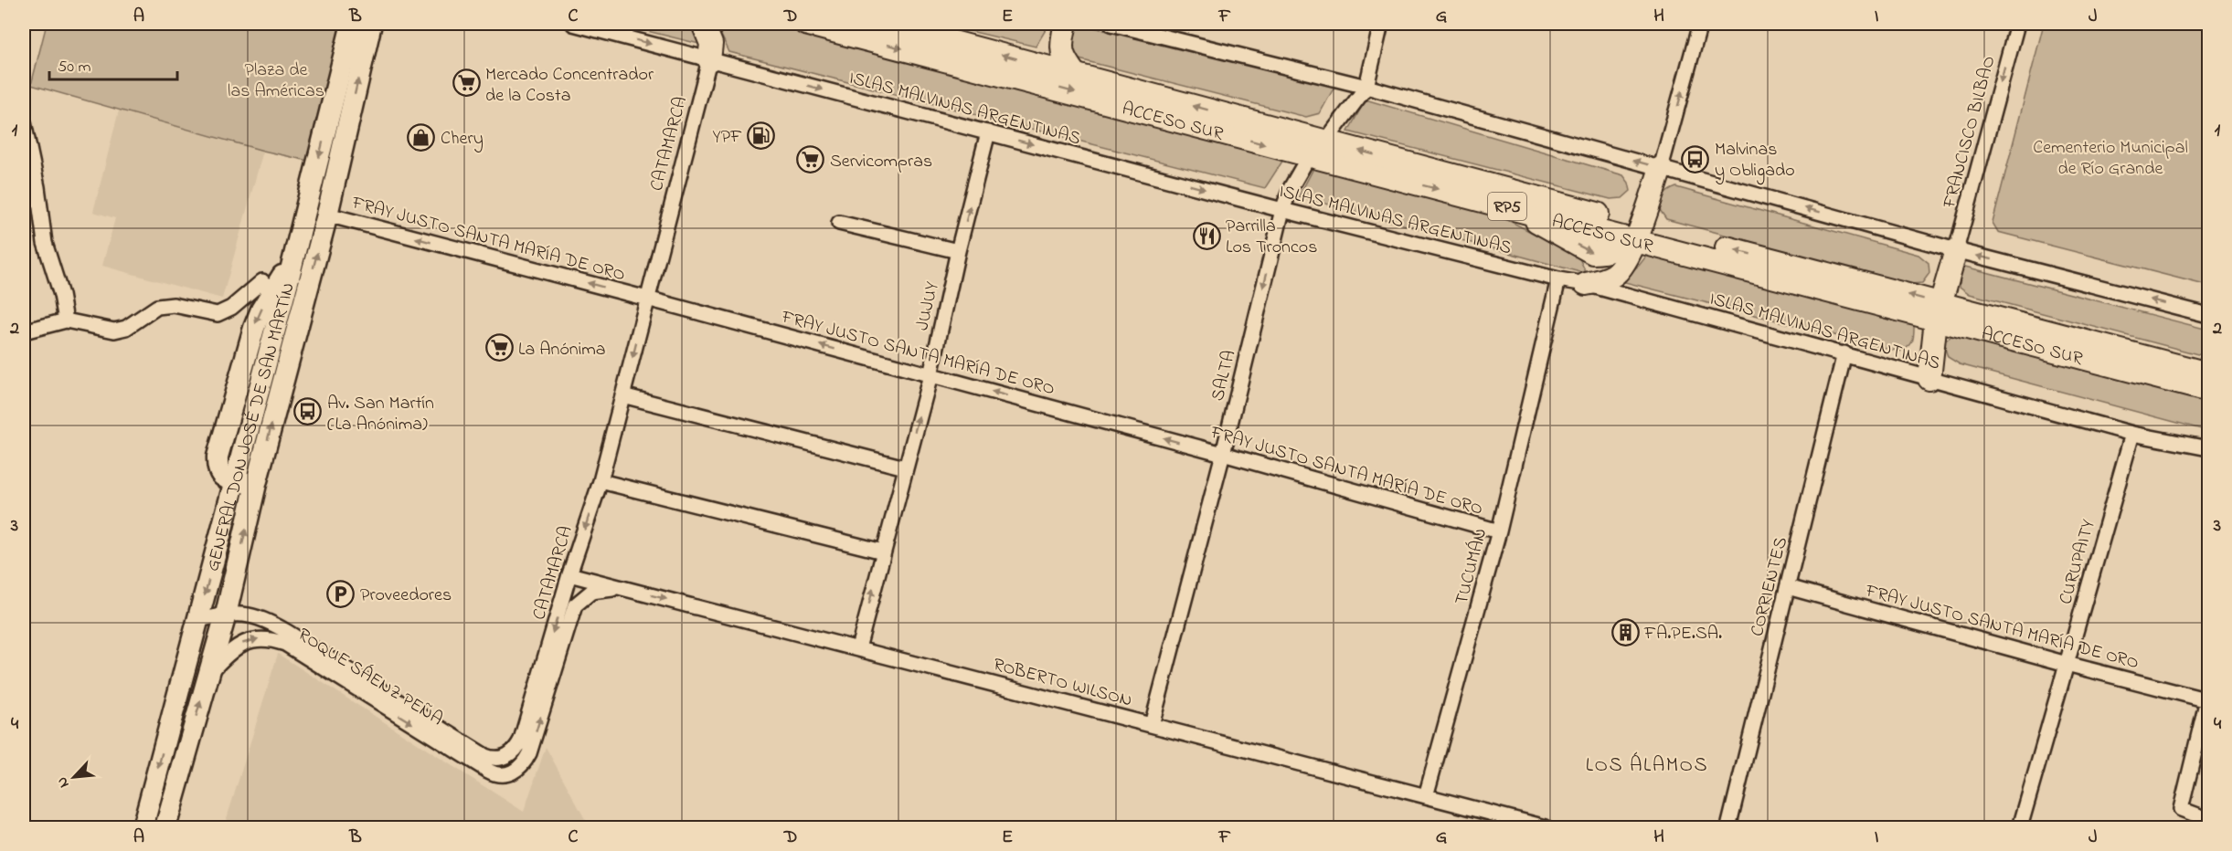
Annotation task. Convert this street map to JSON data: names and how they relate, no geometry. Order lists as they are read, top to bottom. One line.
{"streets":{"main road":["ACCESO SUR","RP5","GENERAL DON JOSÉ DE SAN MARTÍN"],"street":["ISLAS MALVINAS ARGENTINAS","FRANCISCO BILBAO","CATAMARCA","FRAY JUSTO SANTA MARÍA DE ORO","JUJUY","SALTA","CURUPAITY","TUCUMÁN","CORRIENTES","ROQUE SÁENZ PEÑA","ROBERTO WILSON"]},"crossings":[["ISLAS MALVINAS ARGENTINAS","CATAMARCA"],["ISLAS MALVINAS ARGENTINAS","JUJUY"],["ISLAS MALVINAS ARGENTINAS","SALTA"],["ISLAS MALVINAS ARGENTINAS","CURUPAITY"],["ISLAS MALVINAS ARGENTINAS","TUCUMÁN"],["ISLAS MALVINAS ARGENTINAS","CORRIENTES"],["ACCESO SUR","SALTA"],["CATAMARCA","FRAY JUSTO SANTA MARÍA DE ORO"],["CATAMARCA","ROQUE SÁENZ PEÑA"],["CATAMARCA","ROBERTO WILSON"],["FRAY JUSTO SANTA MARÍA DE ORO","JUJUY"],["FRAY JUSTO SANTA MARÍA DE ORO","SALTA"],["FRAY JUSTO SANTA MARÍA DE ORO","GENERAL DON JOSÉ DE SAN MARTÍN"],["FRAY JUSTO SANTA MARÍA DE ORO","CURUPAITY"],["FRAY JUSTO SANTA MARÍA DE ORO","TUCUMÁN"],["FRAY JUSTO SANTA MARÍA DE ORO","CORRIENTES"],["JUJUY","ROBERTO WILSON"],["SALTA","ROBERTO WILSON"],["GENERAL DON JOSÉ DE SAN MARTÍN","ROQUE SÁENZ PEÑA"],["TUCUMÁN","ROBERTO WILSON"]],"one_way":["ISLAS MALVINAS ARGENTINAS","FRANCISCO BILBAO","JUJUY","SALTA"],"districts":["LOS ÁLAMOS"],"parks":["Plaza de las Américas","Cementerio Municipal de Río Grande"],"places":{"supermarket":["Mercado Concentrador de la Costa","Servicompras","La Anónima"],"fuel station":["YPF"],"shop":["Chery"],"bus stop":["Malvinas y Obligado","Av. San Martín (La Anónima)"],"restaurant":["Parrilla Los Troncos"],"parking":["Proveedores"],"building":["FA.PE.SA."]},"scale_bar":"50 m","north":"bottom left","grid":{"columns":["A","B","C","D","E","F","G","H","I","J"],"rows":["1","2","3","4"]}}
